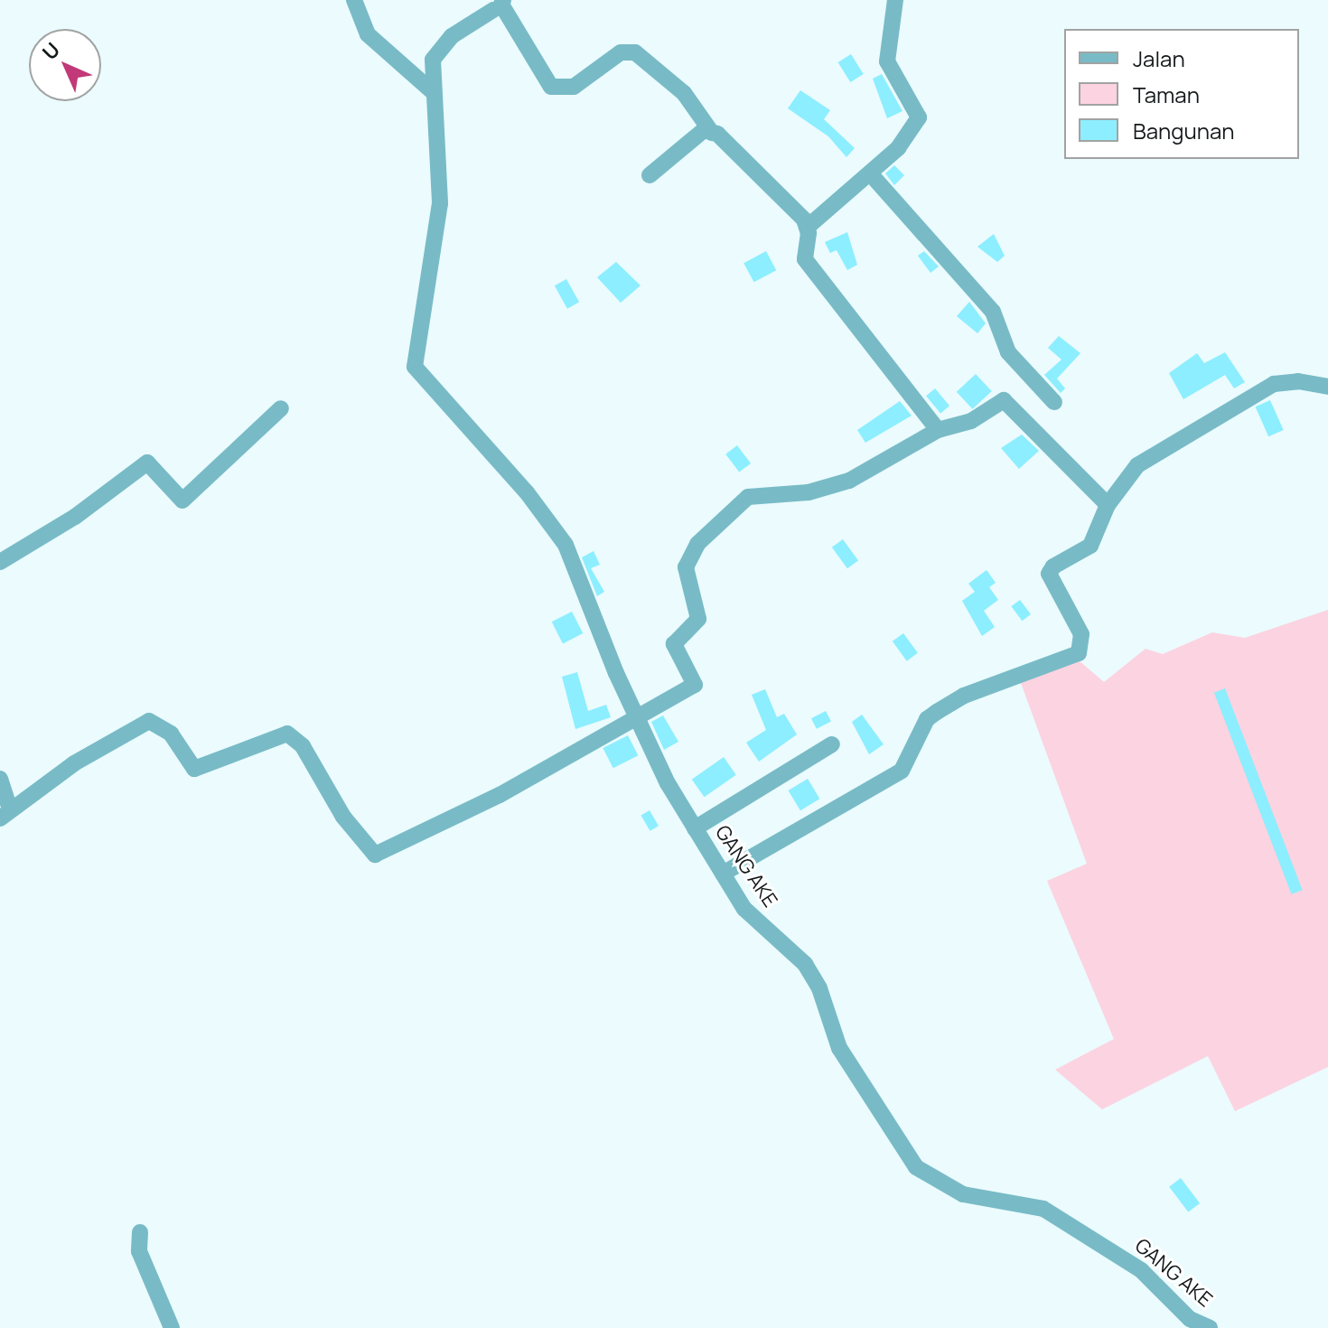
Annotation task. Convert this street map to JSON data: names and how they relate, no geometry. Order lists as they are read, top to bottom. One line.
{"streets":{"street":["GANG AKE"]},"legend":["Jalan","Taman","Bangunan"],"north":"top left"}
